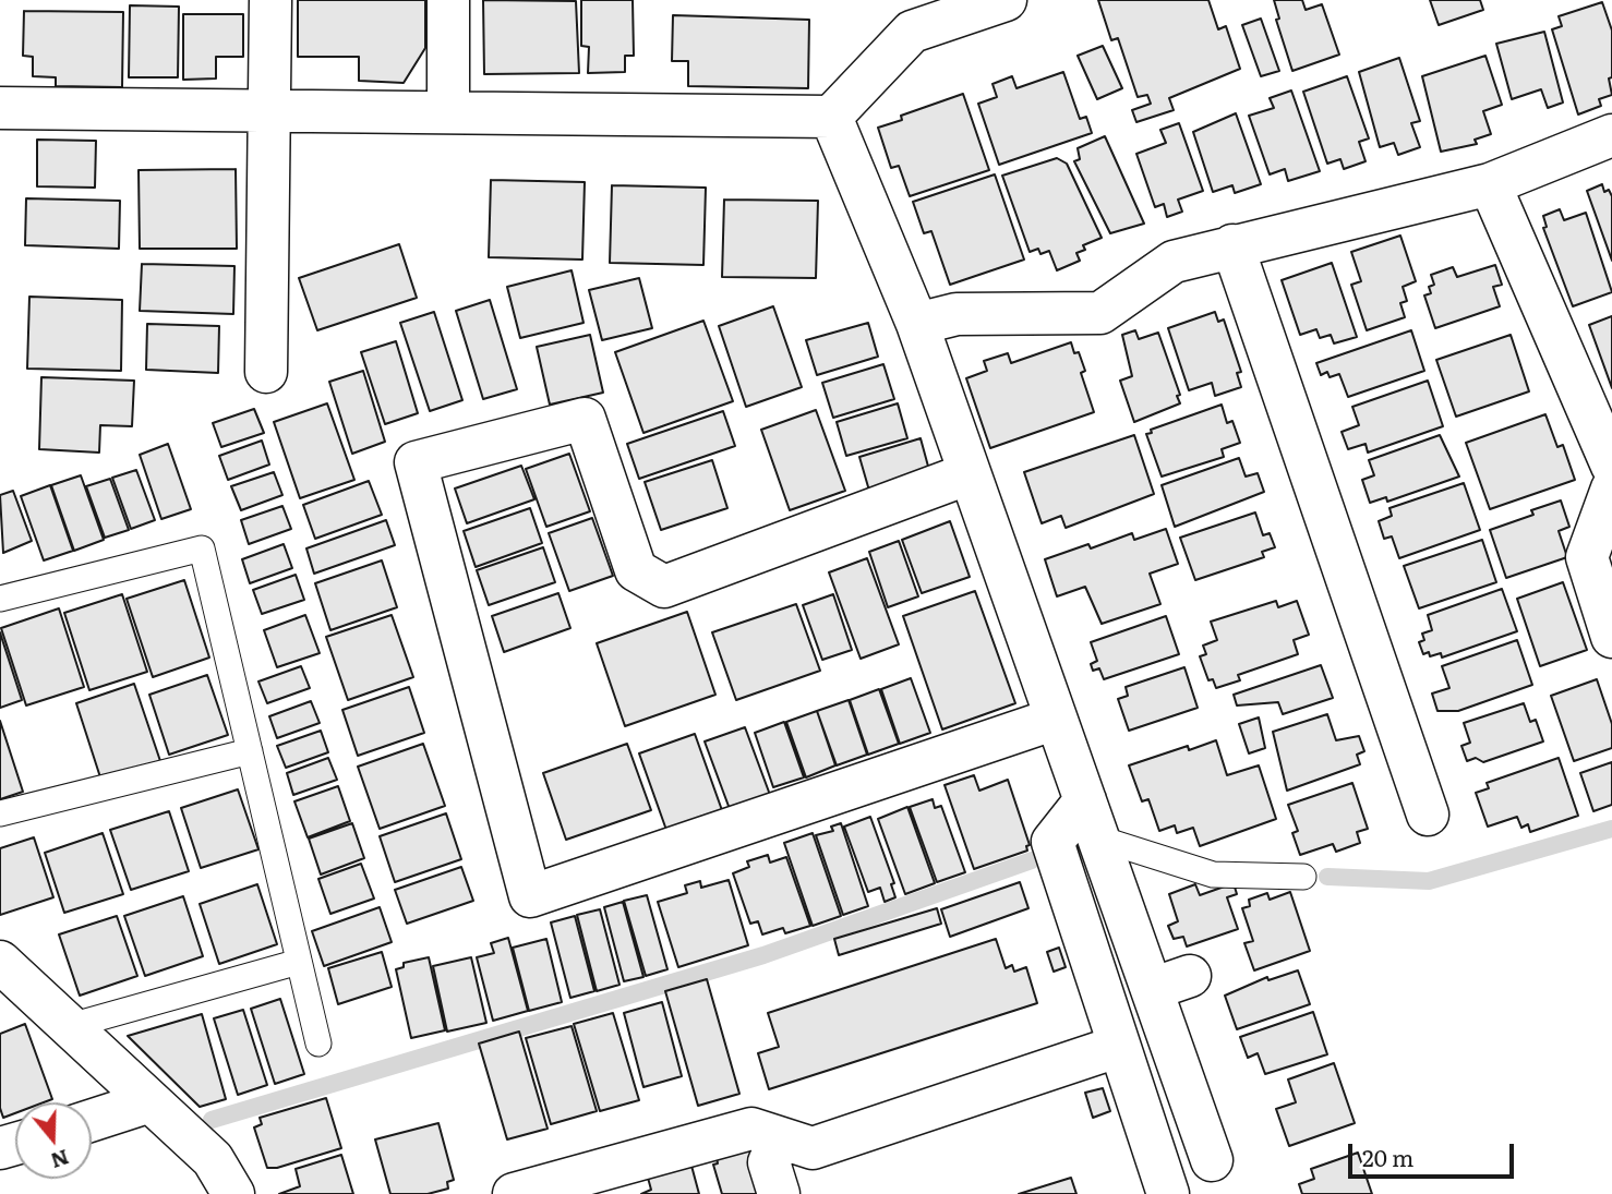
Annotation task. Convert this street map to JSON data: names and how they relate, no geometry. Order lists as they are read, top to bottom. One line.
{"scale_bar":"20 m","north":"bottom"}
